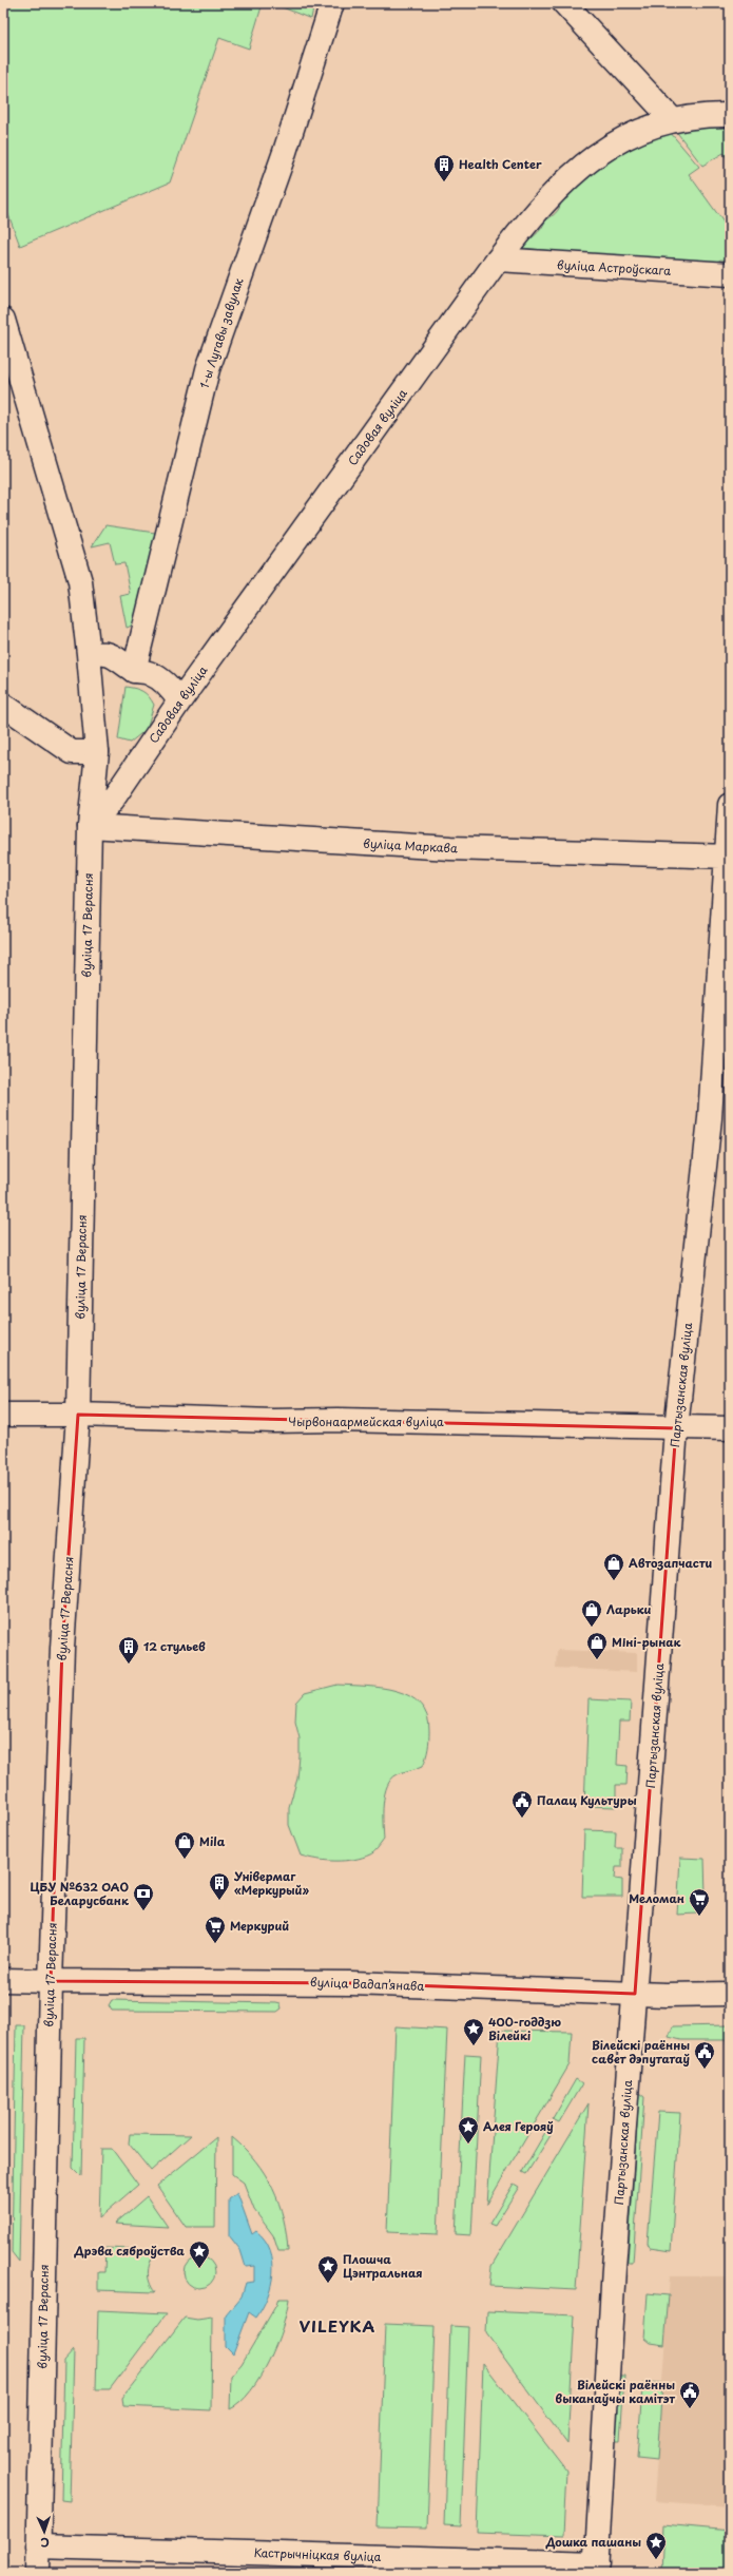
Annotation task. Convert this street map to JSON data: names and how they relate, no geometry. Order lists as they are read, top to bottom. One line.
{"streets":{"street":["вуліца Астроўскага","1-ы Лугавы завулак","Садовая вуліца","вуліца Маркава","вуліца 17 Верасня","Партызанская вуліца","Чырвонаармейская вуліца","вуліца Вадапʼянава","Кастрычніцкая вуліца"]},"crossings":[["вуліца Астроўскага","Садовая вуліца"],["Садовая вуліца","вуліца Маркава"],["Садовая вуліца","вуліца 17 Верасня"],["вуліца Маркава","вуліца 17 Верасня"],["вуліца Маркава","Партызанская вуліца"],["вуліца 17 Верасня","Чырвонаармейская вуліца"],["вуліца 17 Верасня","вуліца Вадапʼянава"],["вуліца 17 Верасня","Кастрычніцкая вуліца"],["Партызанская вуліца","Чырвонаармейская вуліца"],["Партызанская вуліца","вуліца Вадапʼянава"],["Партызанская вуліца","Кастрычніцкая вуліца"]],"districts":["VILEYKA"],"places":{"building":["Health Center","12 стульев","Універмаг «Меркурый»"],"shop":["Автозапчасти","Ларьки","Міні-рынак","Mila"],"public building":["Палац Культуры","Вілейскі раённы савет дэпутатаў","Вілейскі раённы выканаўчы камітэт"],"bank":["ЦБУ №632 ОАО Беларусбанк"],"supermarket":["Меломан","Меркурий"],"place":["400-годдзю Вілейкі","Алея Герояў","Дрэва сяброўства","Плошча Цэнтральная","Дошка пашаны"]},"north":"bottom"}
